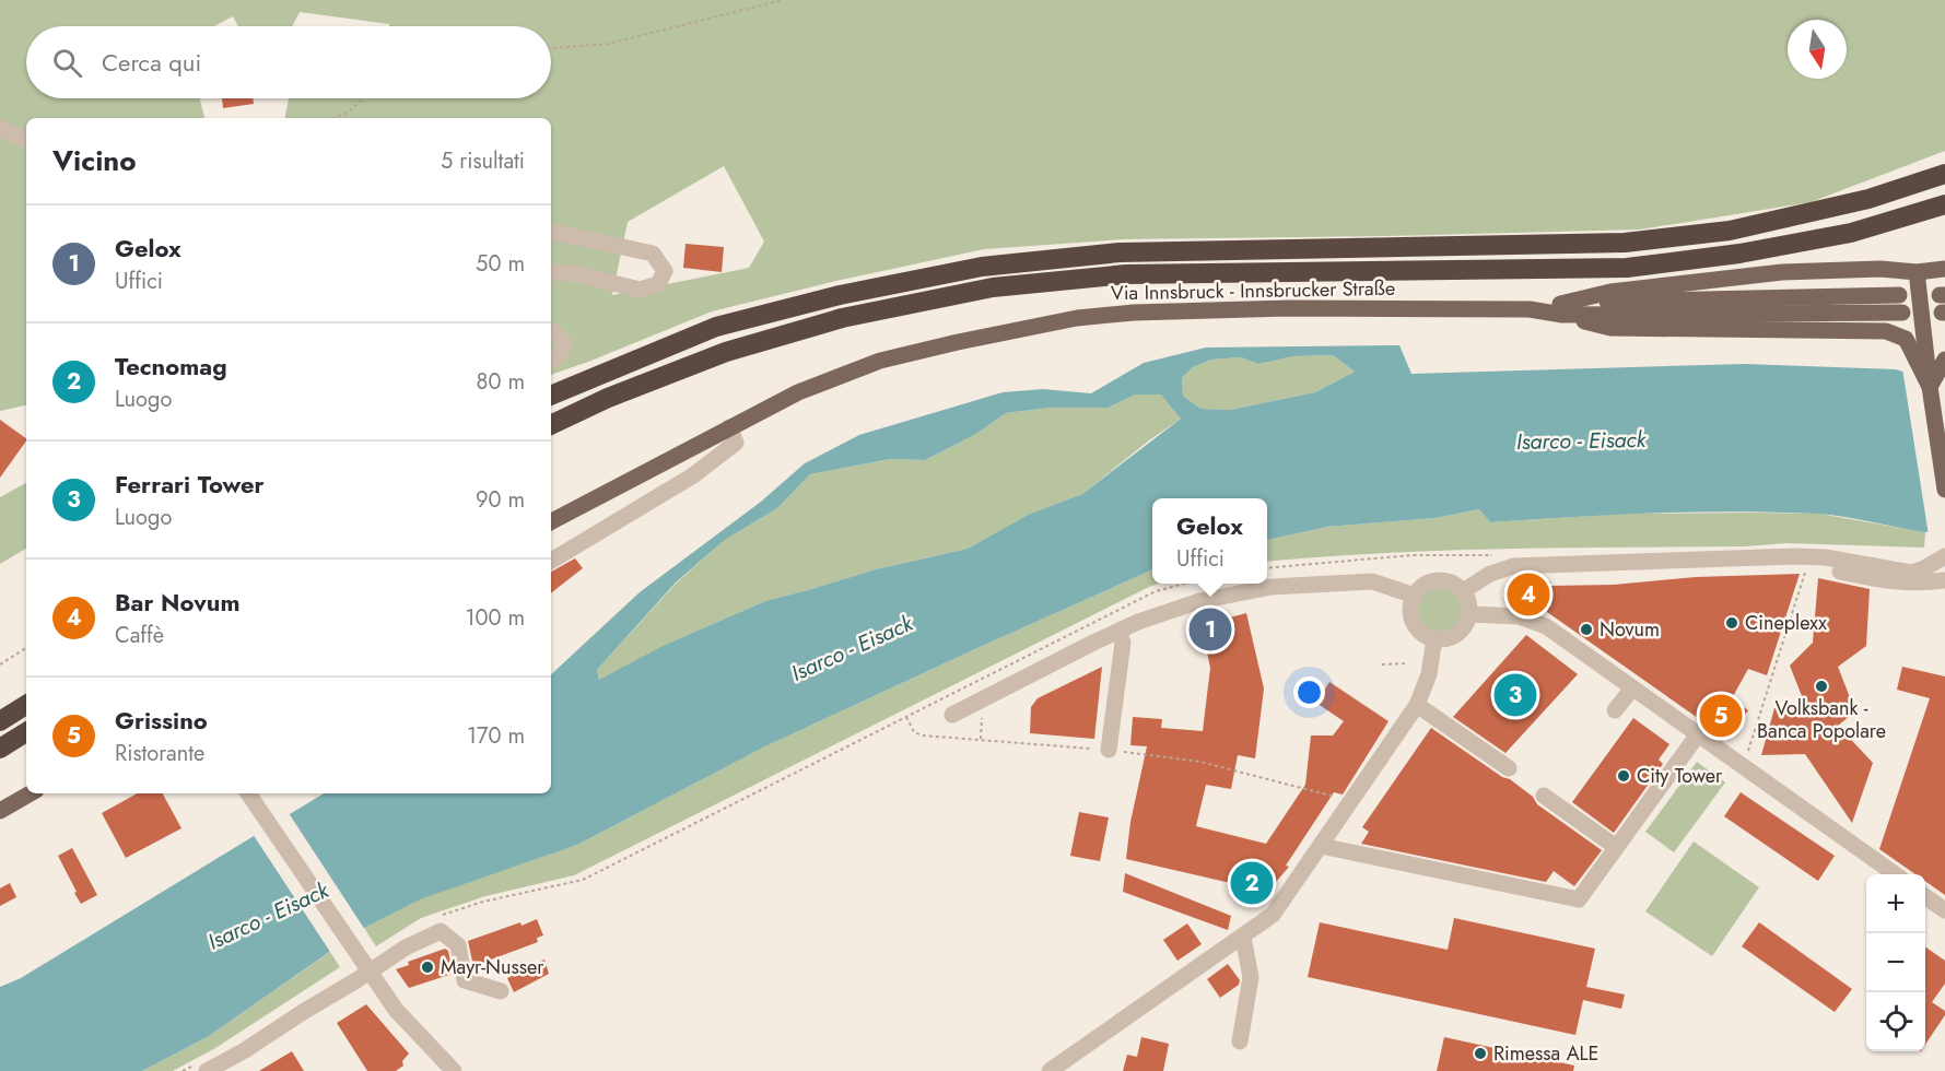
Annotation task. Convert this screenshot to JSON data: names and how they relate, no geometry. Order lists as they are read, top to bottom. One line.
{"streets":{"main road":["Via Innsbruck - Innsbrucker Straße"]},"water":["Isarco - Eisack"],"places":["Cineplexx","Novum","Volksbank - Banca Popolare","City Tower","Mayr-Nusser","Rimessa ALE"],"north":"bottom","page":{"search":"Cerca qui","heading":["Vicino","5 risultati"],"list":[{"mark":"1","name":"Gelox","note":"Uffici","value":"50 m"},{"mark":"2","name":"Tecnomag","note":"Luogo","value":"80 m"},{"mark":"3","name":"Ferrari Tower","note":"Luogo","value":"90 m"},{"mark":"4","name":"Bar Novum","note":"Caffè","value":"100 m"},{"mark":"5","name":"Grissino","note":"Ristorante","value":"170 m"}],"popup":["Gelox","Uffici"],"pins":["4","1","3","5","2"],"map_buttons":["+","−"]}}
